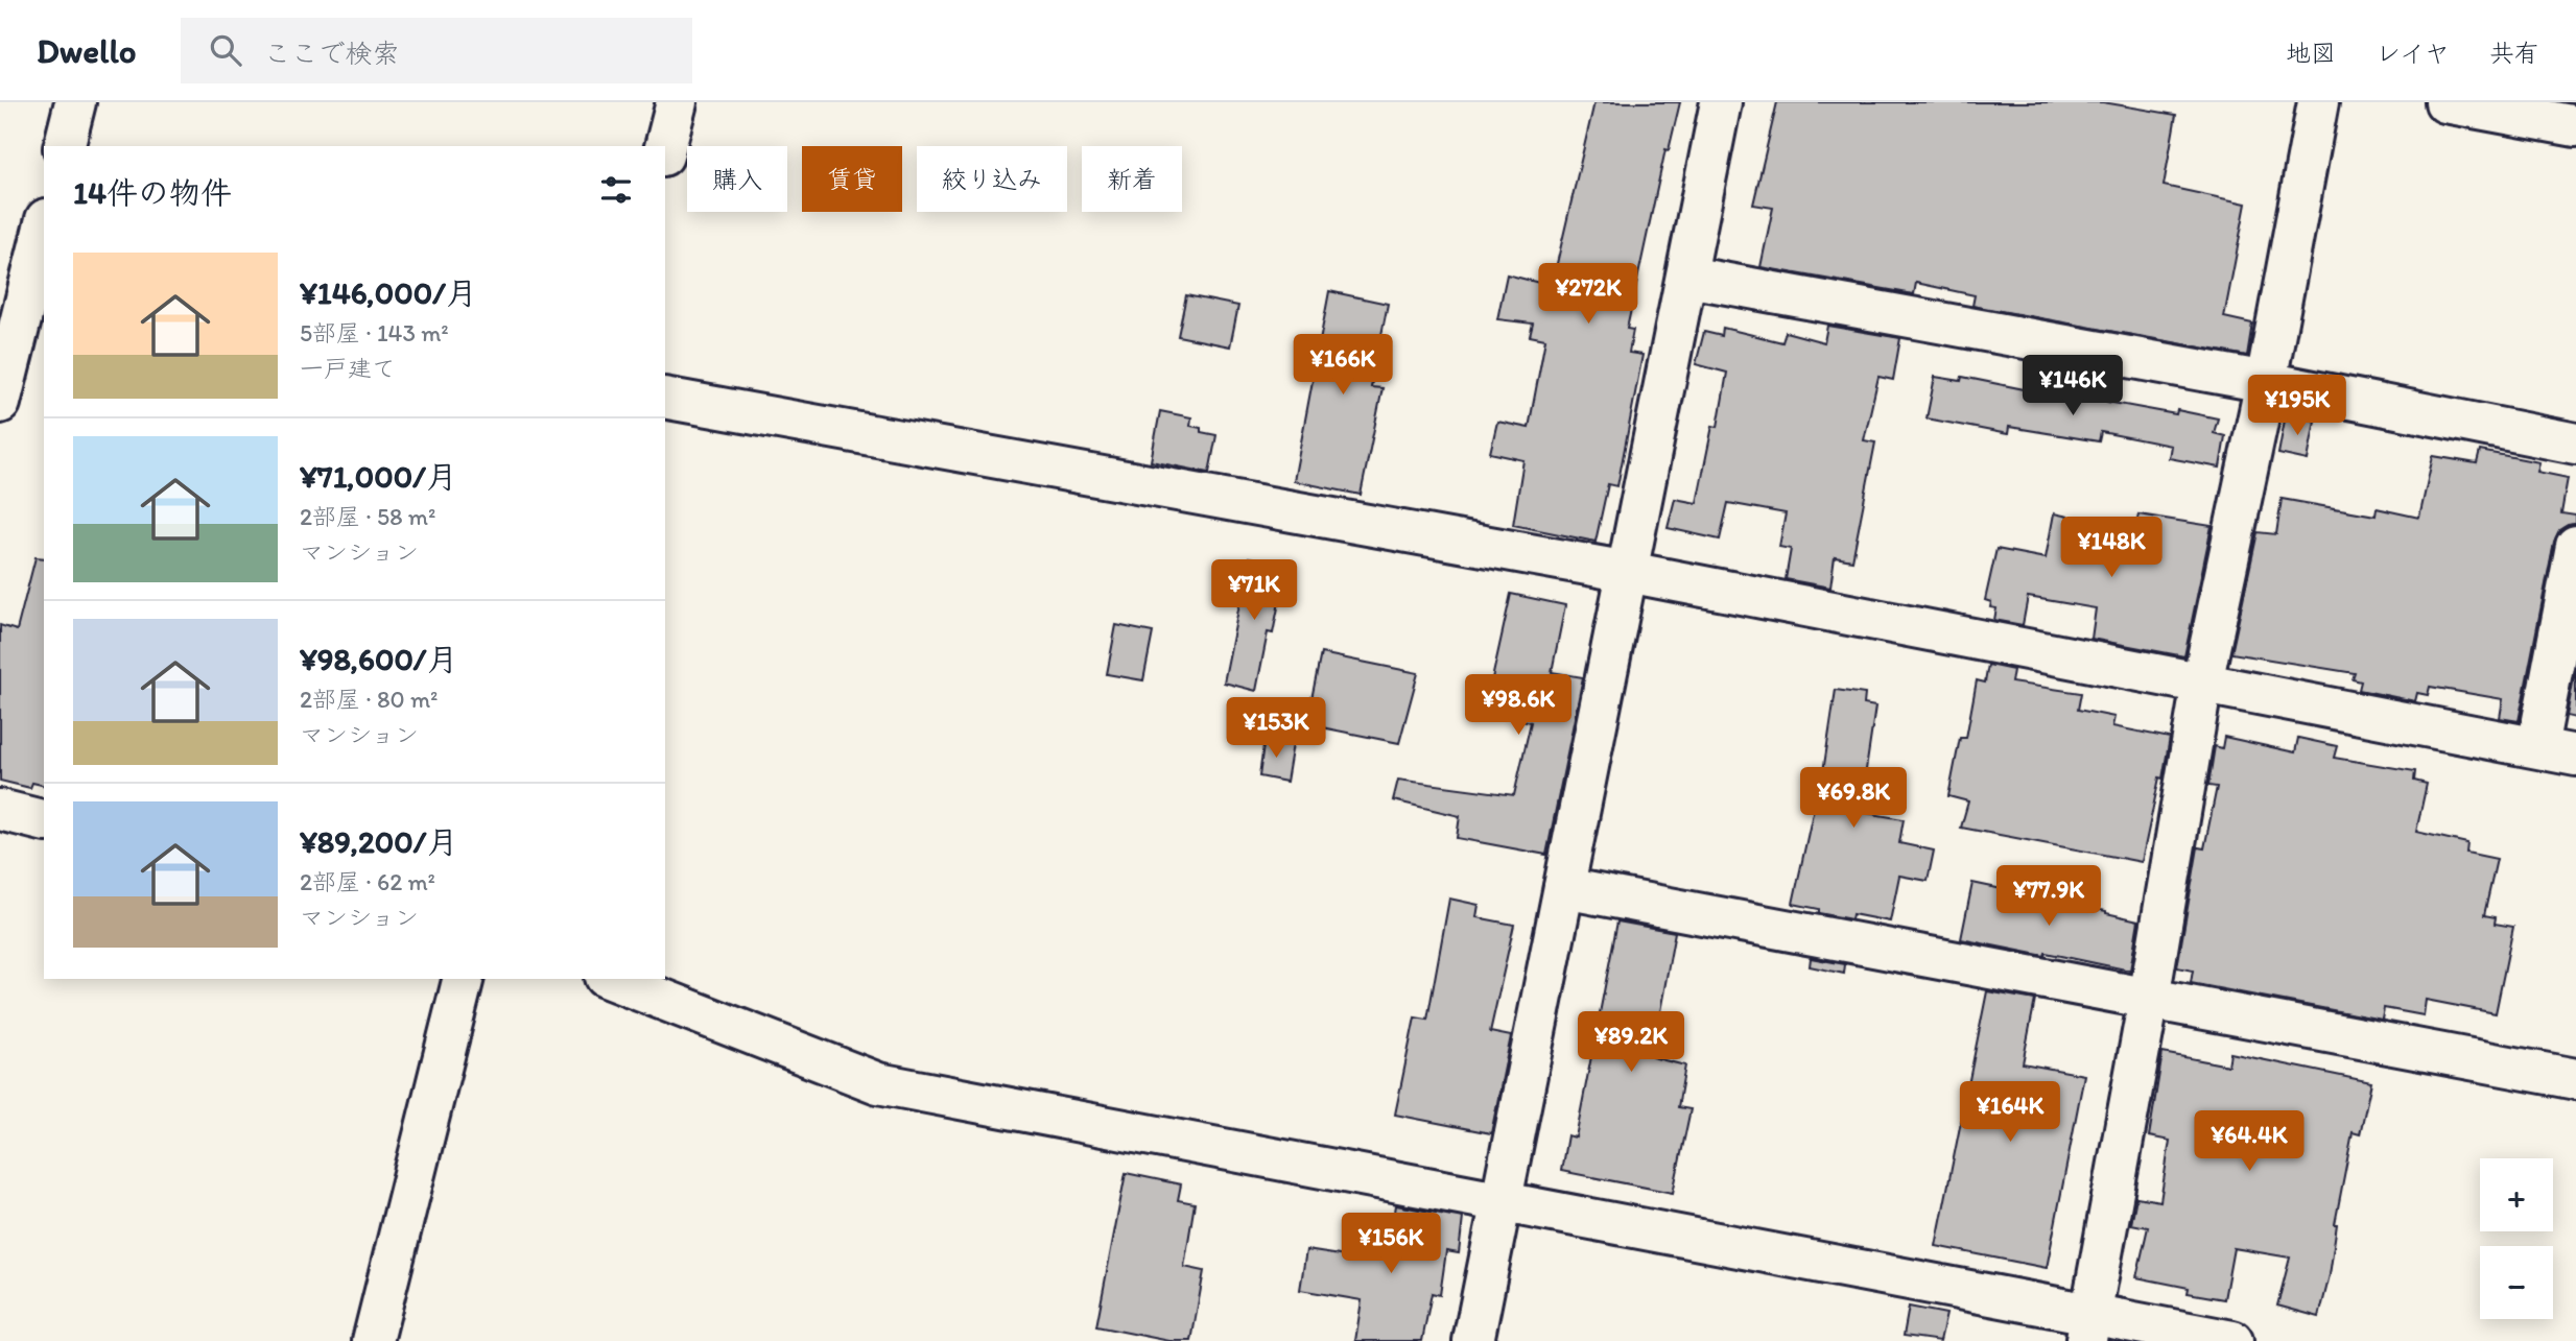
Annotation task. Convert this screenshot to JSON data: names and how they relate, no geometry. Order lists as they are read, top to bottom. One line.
{"page":{"header":"Dwello","search":"ここで検索","nav":["地図","レイヤ","共有"],"chip":["購入","賃貸","絞り込み","新着"],"heading":"14件の物件","list":[{"name":"¥146,000/月","note":"5部屋 · 143 m² · 一戸建て"},{"name":"¥71,000/月","note":"2部屋 · 58 m² · マンション"},{"name":"¥98,600/月","note":"2部屋 · 80 m² · マンション"},{"name":"¥89,200/月","note":"2部屋 · 62 m² · マンション"}],"price":["¥272K","¥166K","¥146K","¥195K","¥148K","¥71K","¥98.6K","¥153K","¥69.8K","¥77.9K","¥89.2K","¥164K","¥64.4K","¥156K"],"map_buttons":["+","−"]}}
